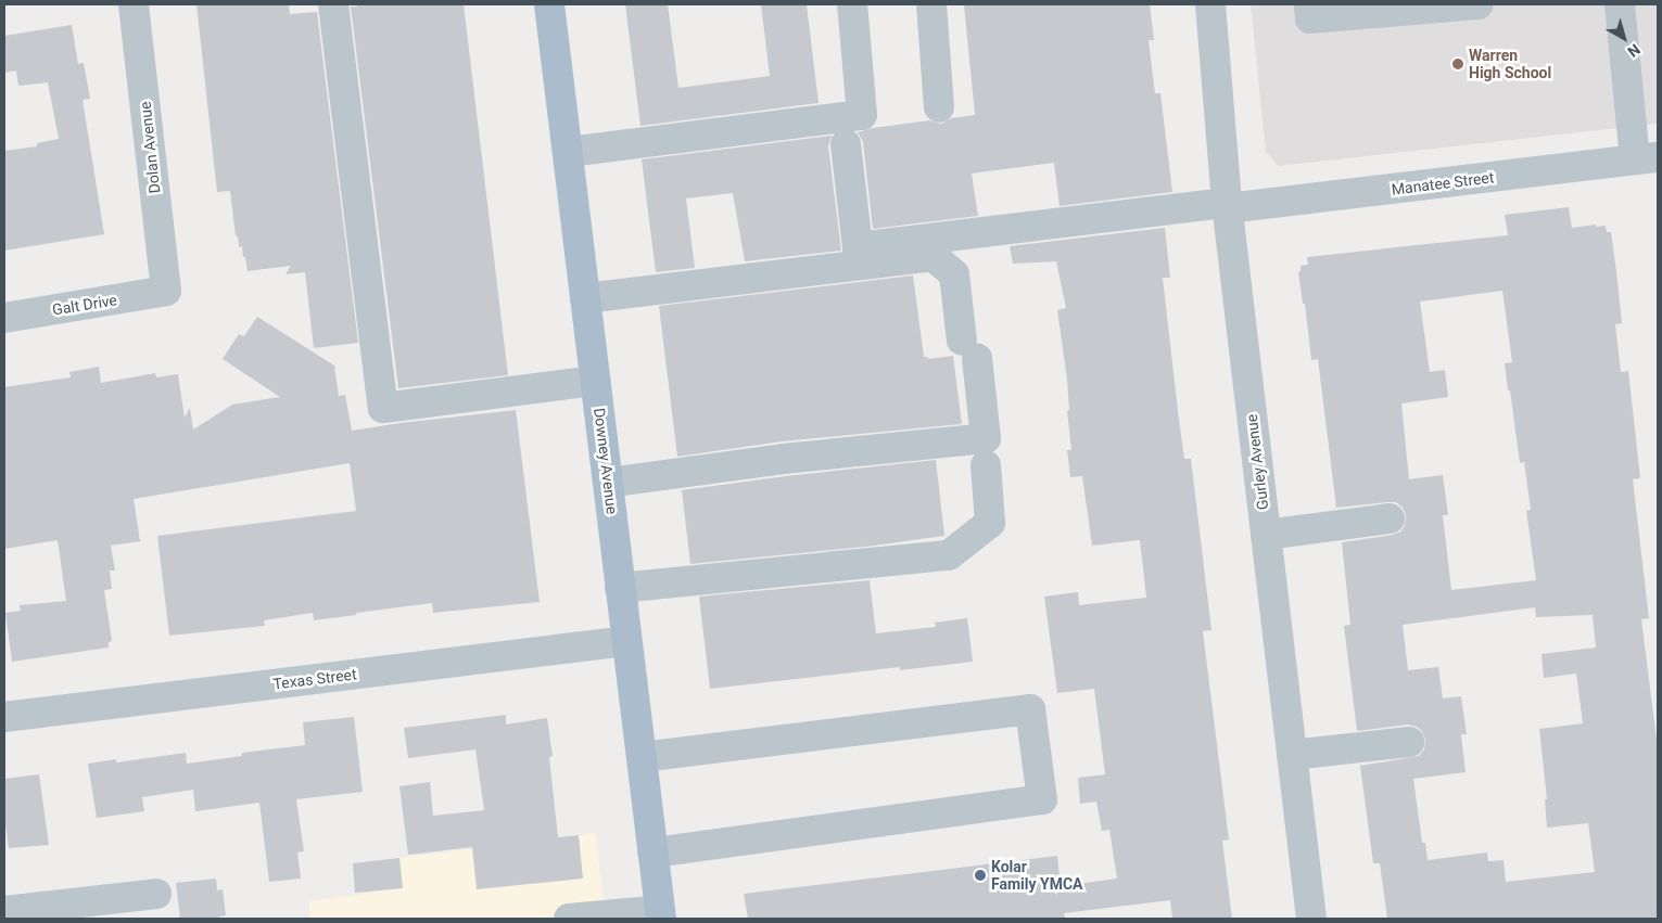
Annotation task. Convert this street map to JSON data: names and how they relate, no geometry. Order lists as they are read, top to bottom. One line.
{"streets":{"main road":["Downey Avenue"],"street":["Dolan Avenue","Manatee Street","Galt Drive","Gurley Avenue","Texas Street"]},"crossings":[["Dolan Avenue","Galt Drive"],["Manatee Street","Gurley Avenue"],["Downey Avenue","Texas Street"]],"places":["Warren High School","Kolar Family YMCA"],"north":"bottom right"}
